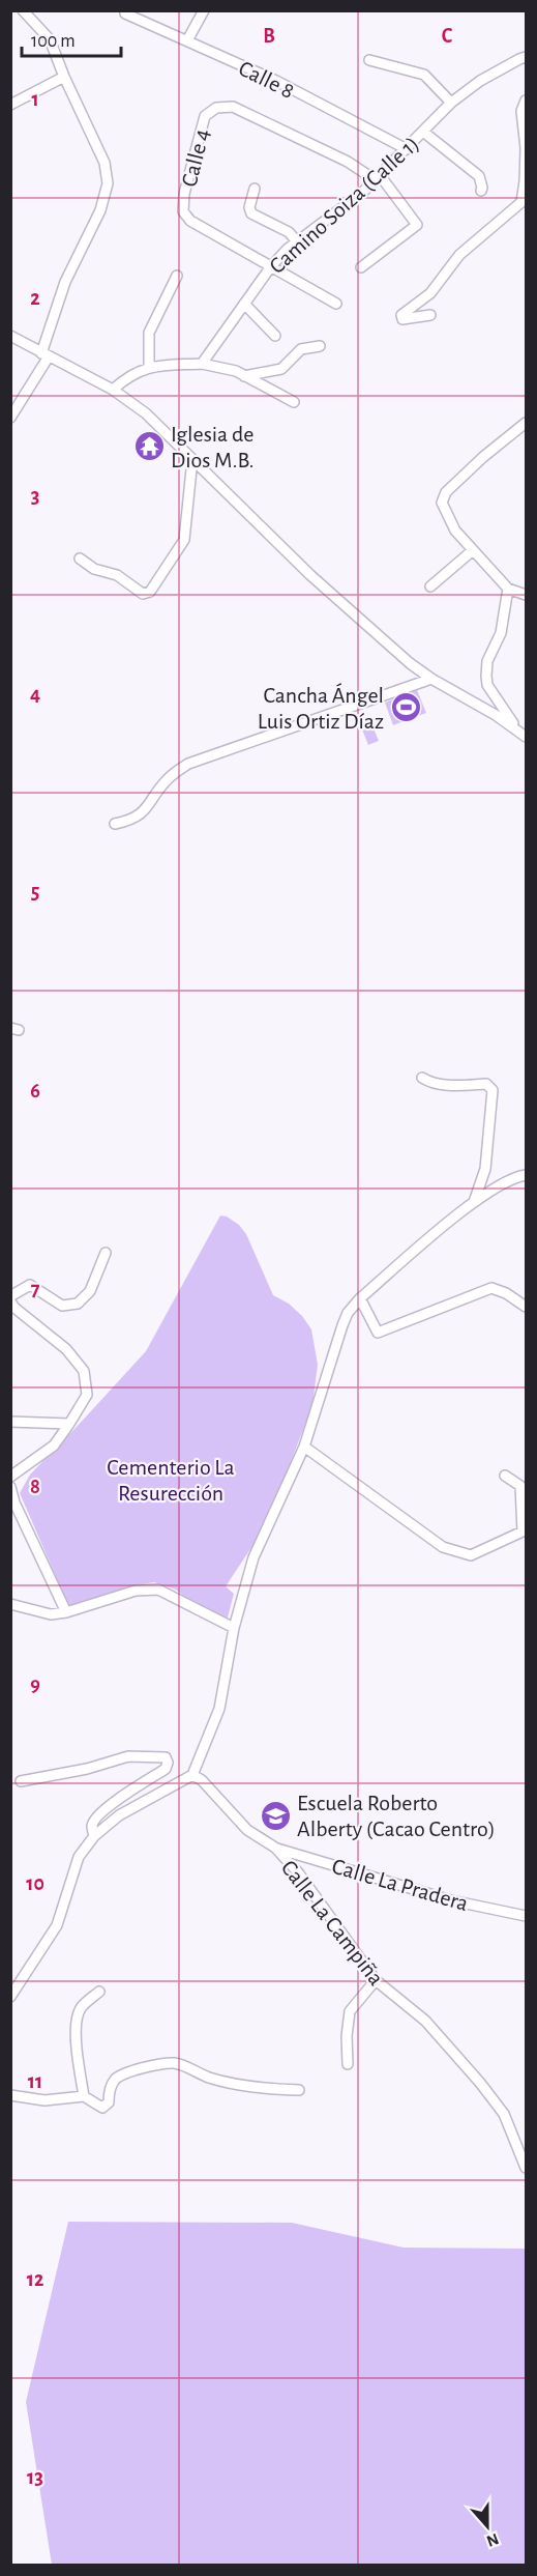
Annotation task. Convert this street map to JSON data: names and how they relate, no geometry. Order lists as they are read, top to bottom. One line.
{"streets":{"street":["Calle 8","Calle 4","Camino Soiza (Calle 1)","Calle La Pradera","Calle La Campiña"]},"crossings":[["Calle 8","Camino Soiza (Calle 1)"],["Calle 4","Camino Soiza (Calle 1)"],["Calle La Pradera","Calle La Campiña"]],"parks":["Cementerio La Resurección"],"places":{"temple":["Iglesia de Dios M.B."],"sports":["Cancha Ángel Luis Ortiz Díaz"],"school or university":["Escuela Roberto Alberty (Cacao Centro)"]},"scale_bar":"100 m","north":"bottom","grid":{"columns":["B","C"],"rows":["1","2","3","4","5","6","7","8","9","10","11","12","13"]}}
